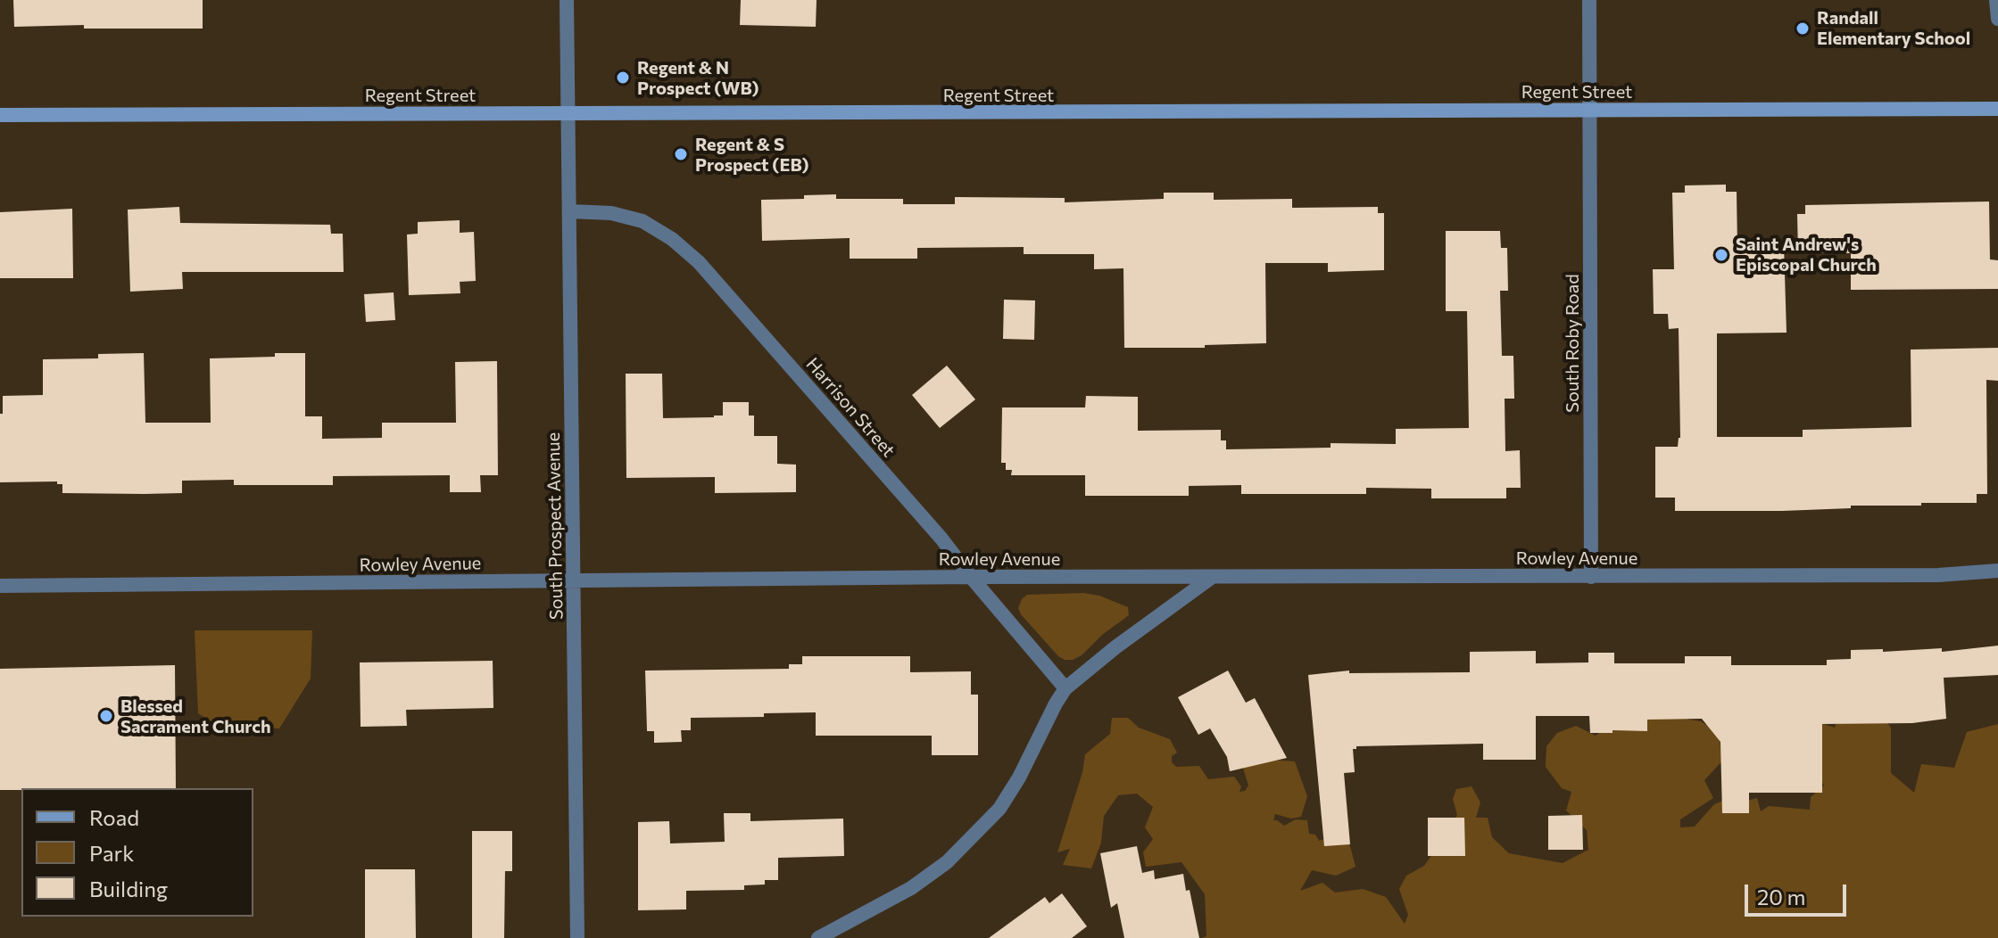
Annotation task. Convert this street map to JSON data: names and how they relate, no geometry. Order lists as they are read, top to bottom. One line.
{"streets":{"main road":["Regent Street"],"street":["South Roby Road","Harrison Street","South Prospect Avenue","Rowley Avenue"]},"crossings":[["Regent Street","South Roby Road"],["Regent Street","South Prospect Avenue"],["South Roby Road","Rowley Avenue"],["Harrison Street","South Prospect Avenue"],["Harrison Street","Rowley Avenue"],["South Prospect Avenue","Rowley Avenue"]],"places":["Randall Elementary School","Regent & N Prospect (WB)","Regent & S Prospect (EB)","Saint Andrew's Episcopal Church","Blessed Sacrament Church"],"legend":["Road","Park","Building"],"scale_bar":"20 m"}
